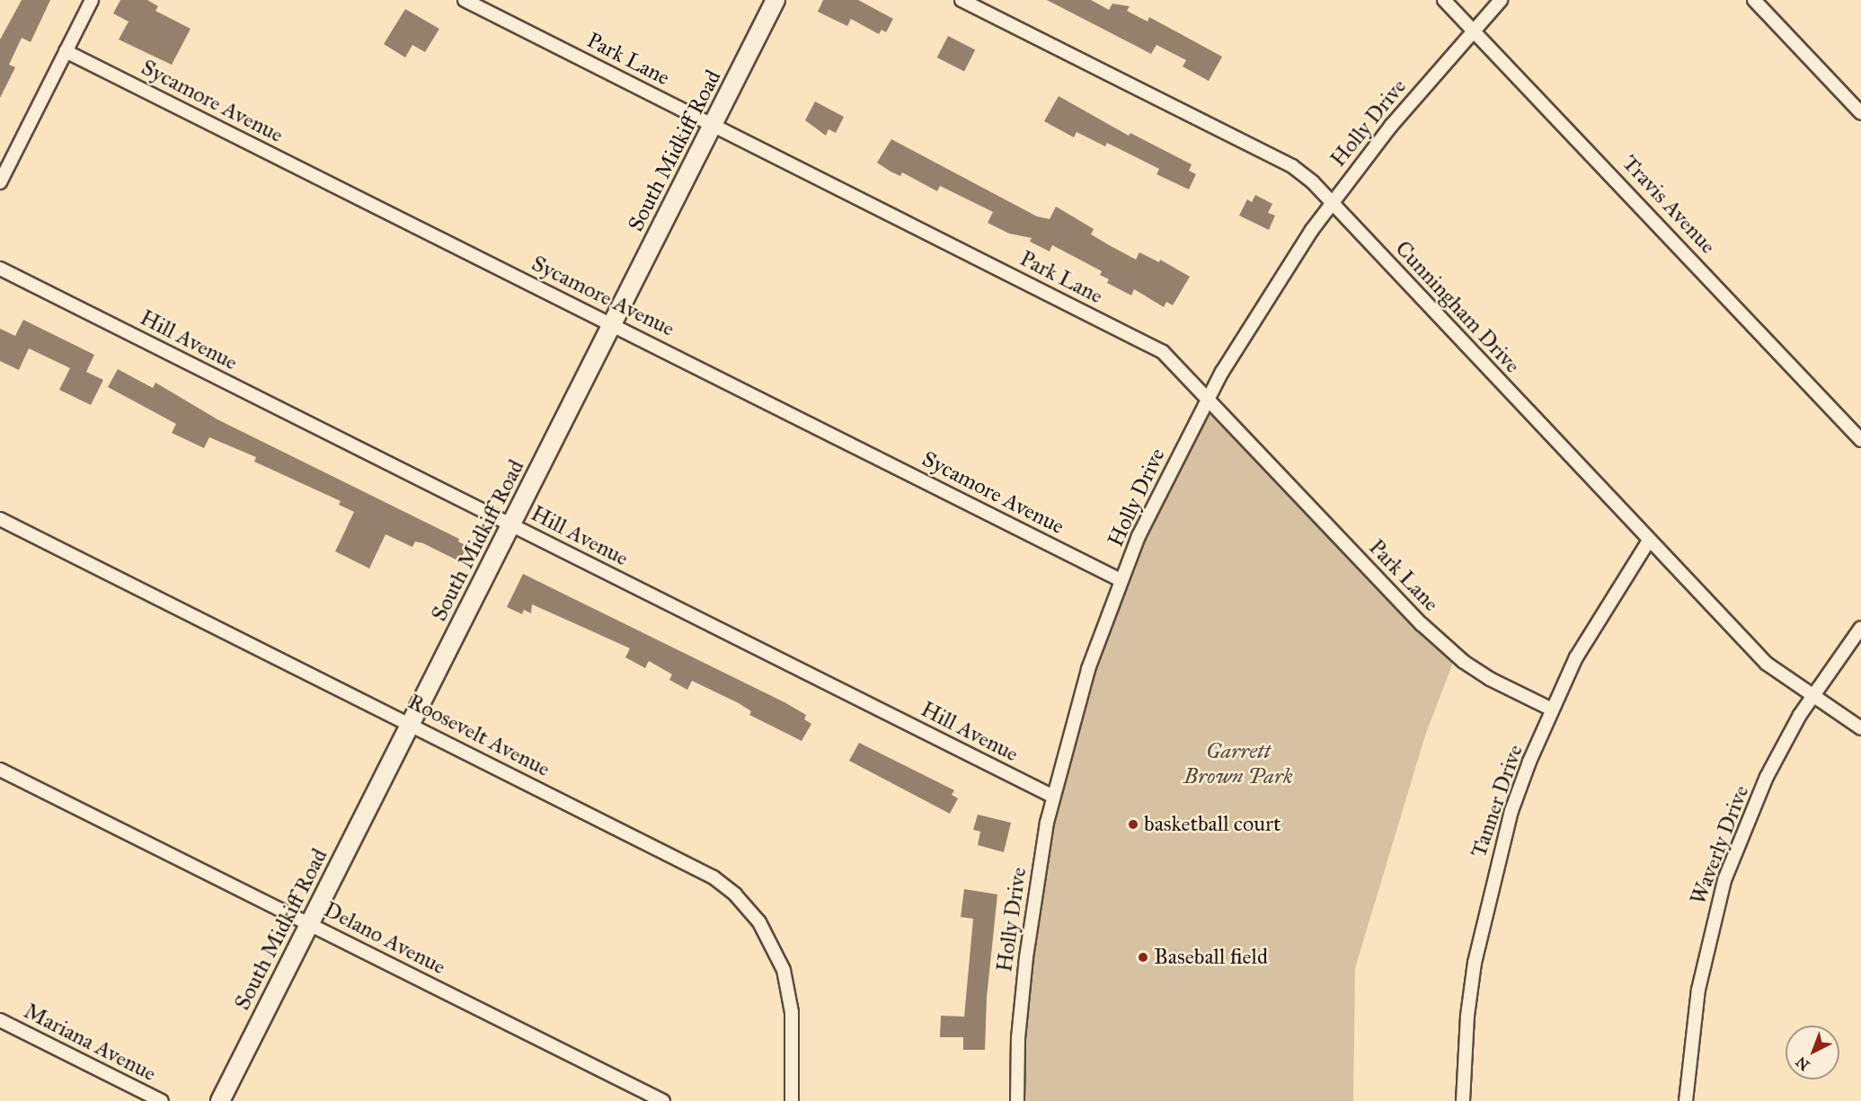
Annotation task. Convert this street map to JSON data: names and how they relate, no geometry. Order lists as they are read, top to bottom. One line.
{"streets":{"main road":["South Midkiff Road"],"street":["Park Lane","Sycamore Avenue","Holly Drive","Travis Avenue","Cunningham Drive","Hill Avenue","Roosevelt Avenue","Tanner Drive","Waverly Drive","Delano Avenue","Mariana Avenue"]},"crossings":[["Park Lane","Holly Drive"],["Park Lane","South Midkiff Road"],["Park Lane","Tanner Drive"],["Sycamore Avenue","Holly Drive"],["Sycamore Avenue","South Midkiff Road"],["Holly Drive","Travis Avenue"],["Holly Drive","Cunningham Drive"],["Holly Drive","Hill Avenue"],["South Midkiff Road","Hill Avenue"],["South Midkiff Road","Roosevelt Avenue"],["South Midkiff Road","Delano Avenue"],["Cunningham Drive","Tanner Drive"],["Cunningham Drive","Waverly Drive"]],"parks":["Garrett Brown Park"],"places":["basketball court","Baseball field"],"north":"bottom left"}
